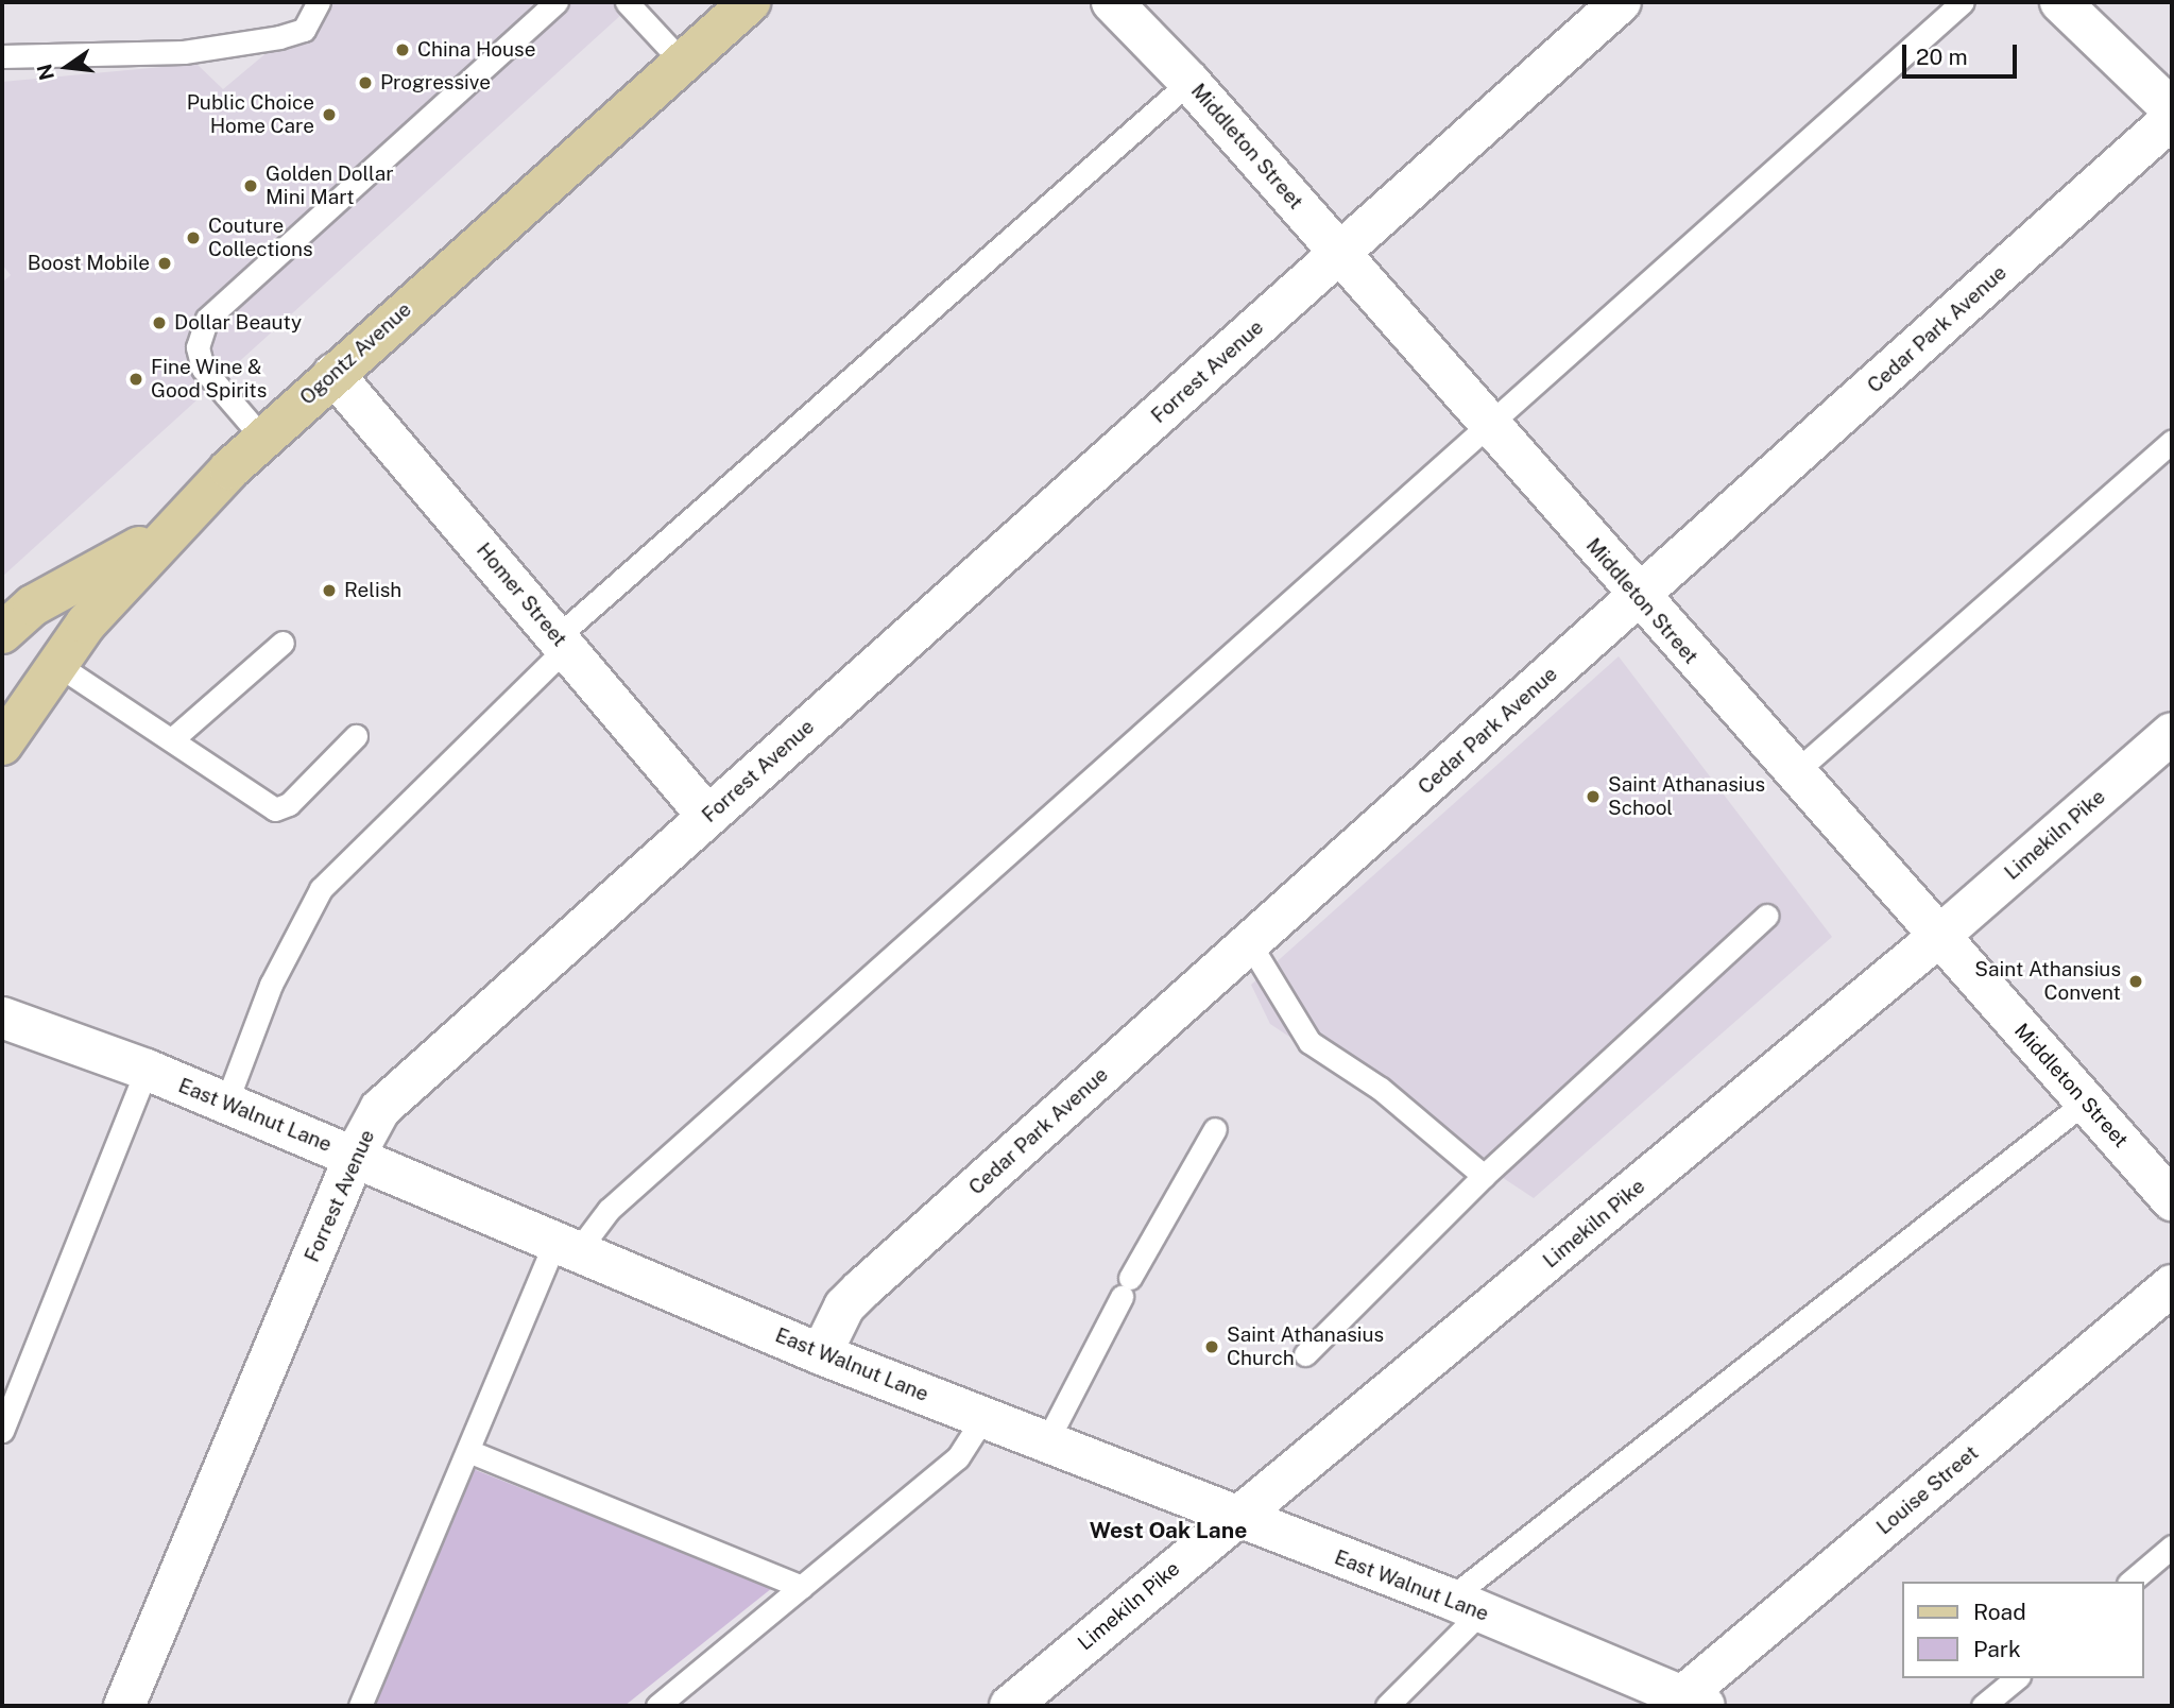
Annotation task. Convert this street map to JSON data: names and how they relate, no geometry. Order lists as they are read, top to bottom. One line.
{"streets":{"main road":["Ogontz Avenue"],"street":["Middleton Street","Cedar Park Avenue","Forrest Avenue","Homer Street","Limekiln Pike","East Walnut Lane","Louise Street"]},"crossings":[["Middleton Street","Cedar Park Avenue"],["Middleton Street","Forrest Avenue"],["Middleton Street","Limekiln Pike"],["Cedar Park Avenue","East Walnut Lane"],["Ogontz Avenue","Homer Street"],["Forrest Avenue","Homer Street"],["Forrest Avenue","East Walnut Lane"],["Limekiln Pike","East Walnut Lane"],["East Walnut Lane","Louise Street"]],"districts":["West Oak Lane"],"places":["China House","Progressive","Public Choice Home Care","Golden Dollar Mini Mart","Couture Collections","Boost Mobile","Dollar Beauty","Fine Wine & Good Spirits","Relish","Saint Athanasius School","Saint Athansius Convent","Saint Athanasius Church"],"legend":["Road","Park"],"scale_bar":"20 m","north":"left"}
